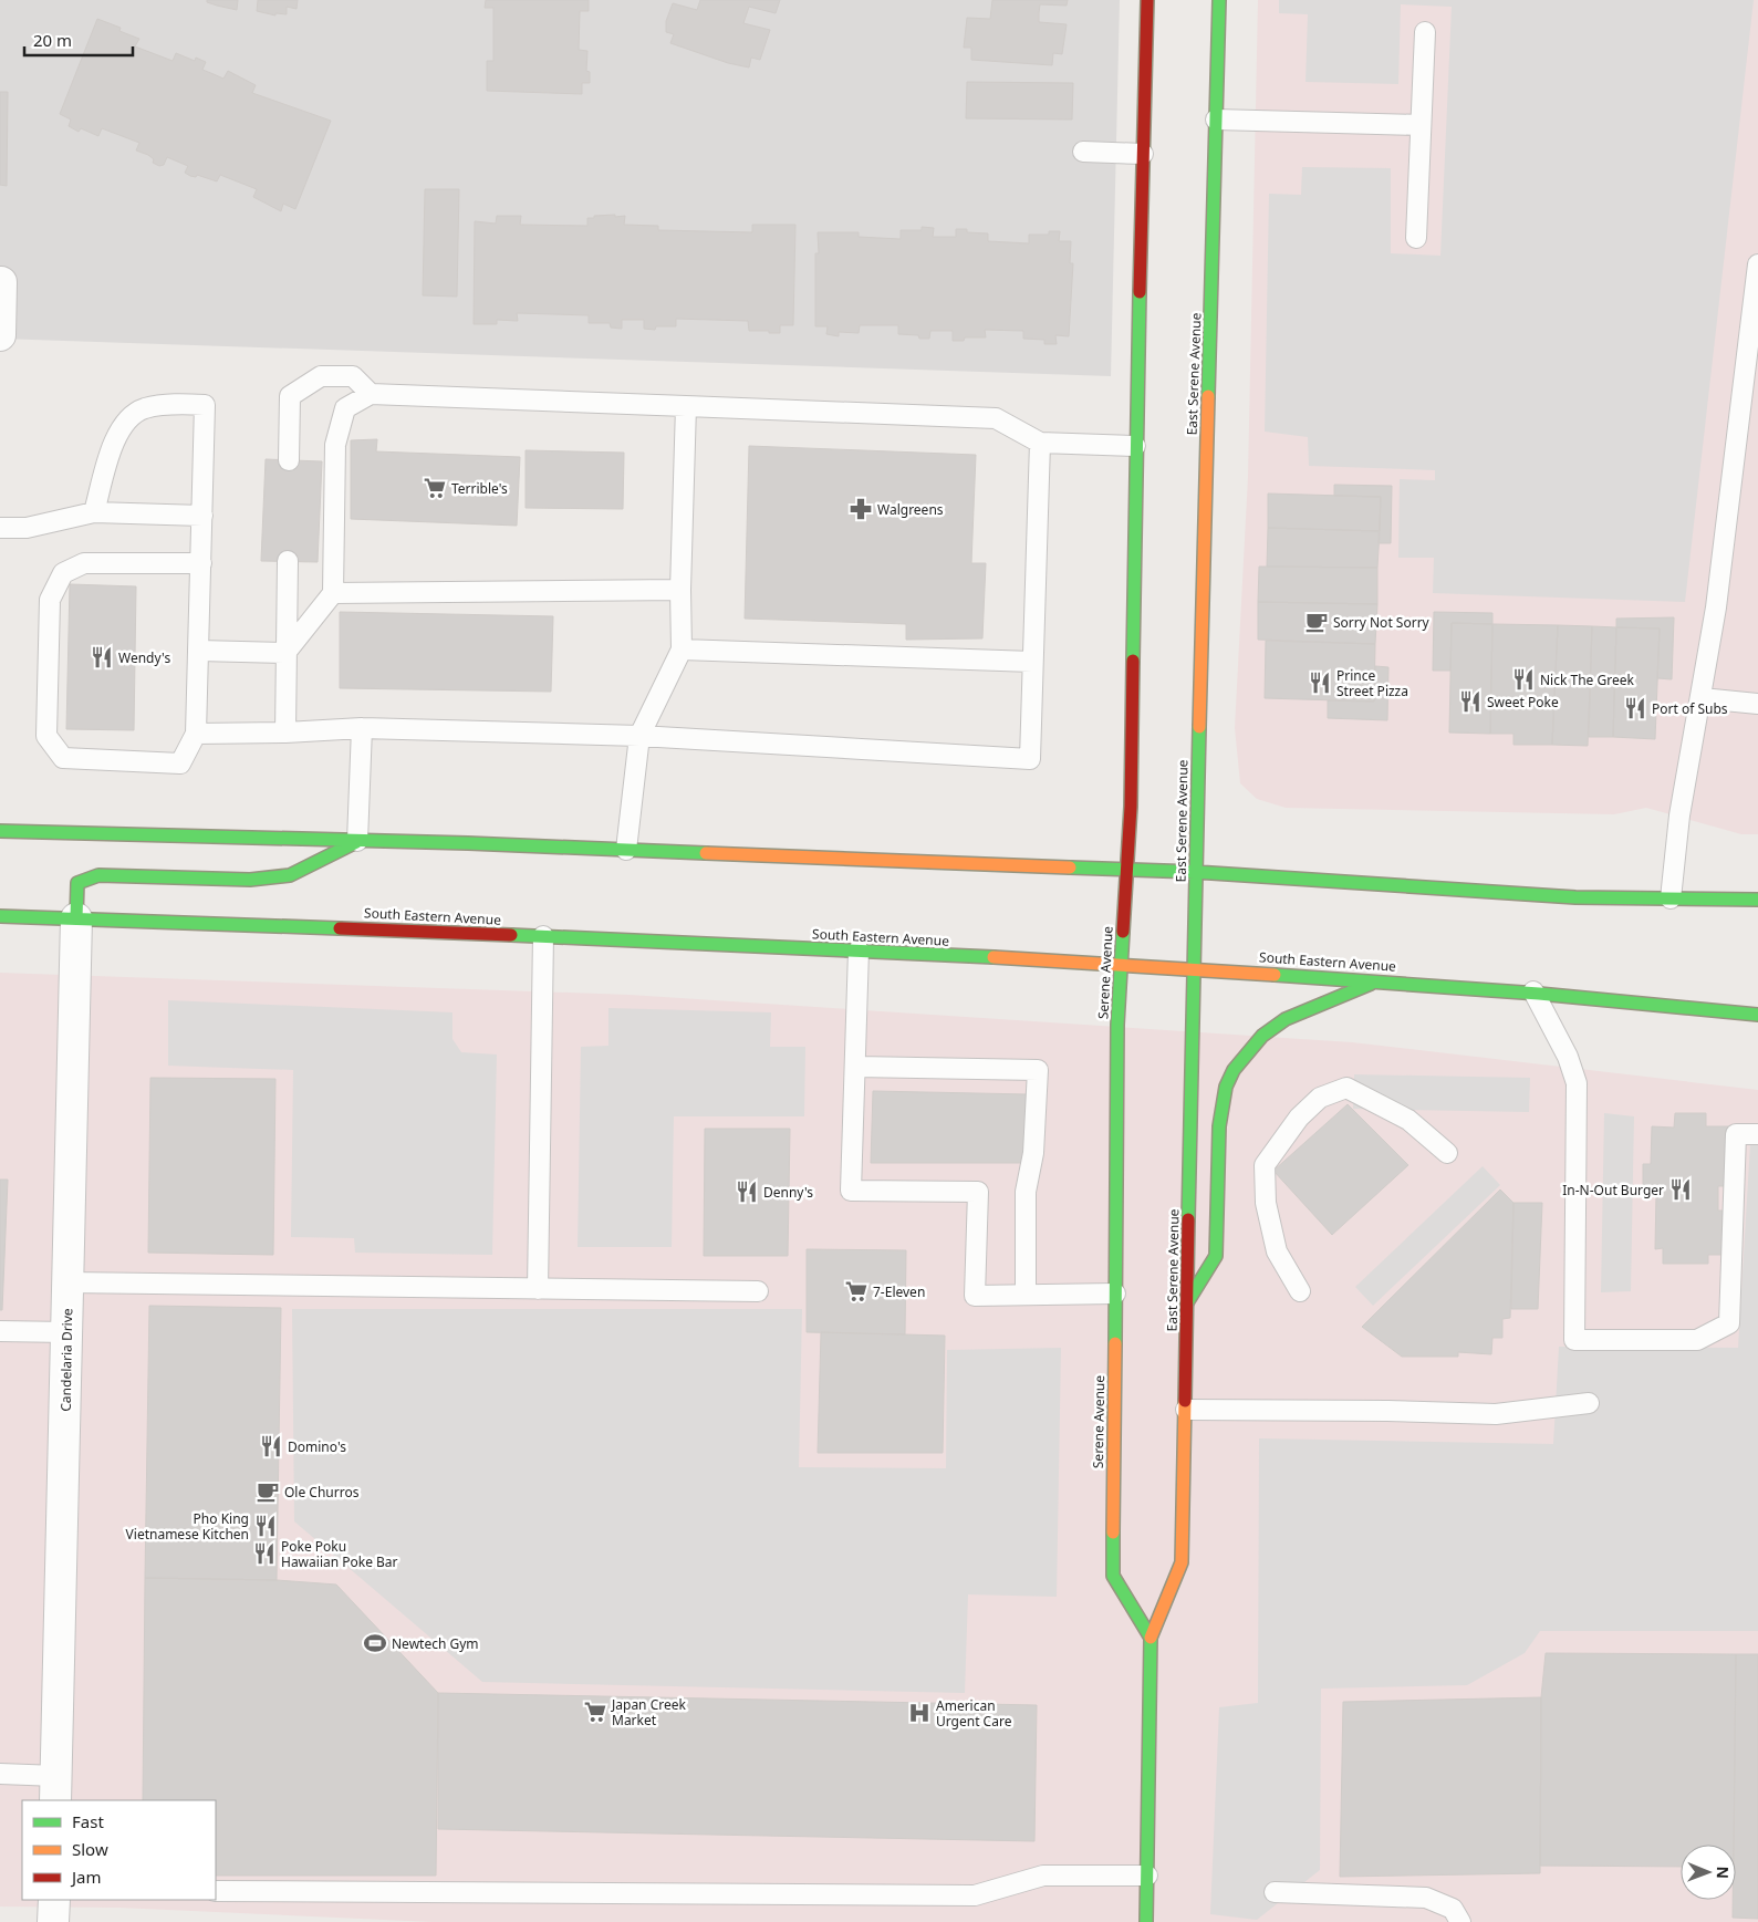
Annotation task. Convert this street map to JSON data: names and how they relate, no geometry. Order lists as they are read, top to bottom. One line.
{"streets":{"main road":["East Serene Avenue","South Eastern Avenue","Serene Avenue"],"street":["Candelaria Drive"]},"crossings":[["East Serene Avenue","South Eastern Avenue"],["East Serene Avenue","Serene Avenue"],["South Eastern Avenue","Serene Avenue"],["South Eastern Avenue","Candelaria Drive"]],"places":{"supermarket":["Terrible's","7-Eleven","Japan Creek Market"],"pharmacy":["Walgreens"],"cafe":["Sorry Not Sorry","Ole Churros"],"restaurant":["Wendy's","Nick The Greek","Prince Street Pizza","Sweet Poke","Port of Subs","In-N-Out Burger","Denny's","Domino's","Pho King Vietnamese Kitchen","Poke Poku Hawaiian Poke Bar"],"sports":["Newtech Gym"],"hospital":["American Urgent Care"]},"legend":["Fast","Slow","Jam"],"scale_bar":"20 m","north":"right"}
